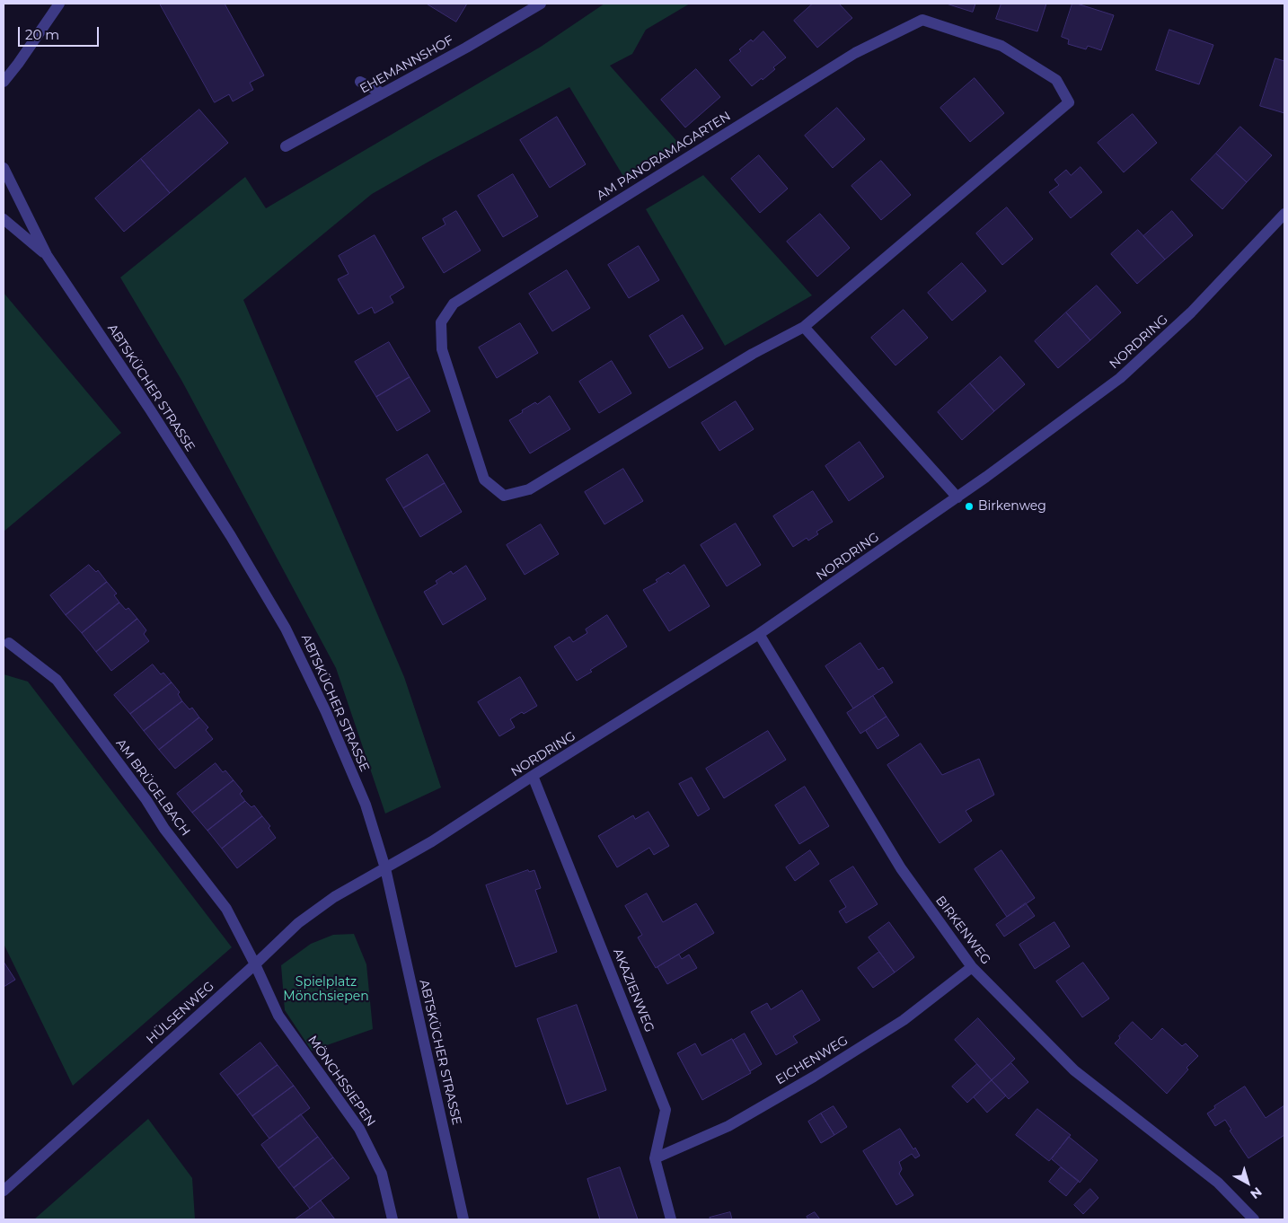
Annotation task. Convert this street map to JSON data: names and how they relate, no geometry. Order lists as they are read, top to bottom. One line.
{"streets":{"street":["EHEMANNSHOF","AM PANORAMAGARTEN","NORDRING","ABTSKÜCHER STRASSE","AM BRÜGELBACH","BIRKENWEG","AKAZIENWEG","HÜLSENWEG","EICHENWEG","MÖNCHSSIEPEN"]},"crossings":[["NORDRING","ABTSKÜCHER STRASSE"],["NORDRING","BIRKENWEG"],["NORDRING","AKAZIENWEG"],["NORDRING","HÜLSENWEG"],["ABTSKÜCHER STRASSE","HÜLSENWEG"],["AM BRÜGELBACH","HÜLSENWEG"],["AM BRÜGELBACH","MÖNCHSSIEPEN"],["BIRKENWEG","EICHENWEG"],["AKAZIENWEG","EICHENWEG"],["HÜLSENWEG","MÖNCHSSIEPEN"]],"parks":["Spielplatz Mönchsiepen"],"places":["Birkenweg"],"scale_bar":"20 m","north":"bottom right"}
